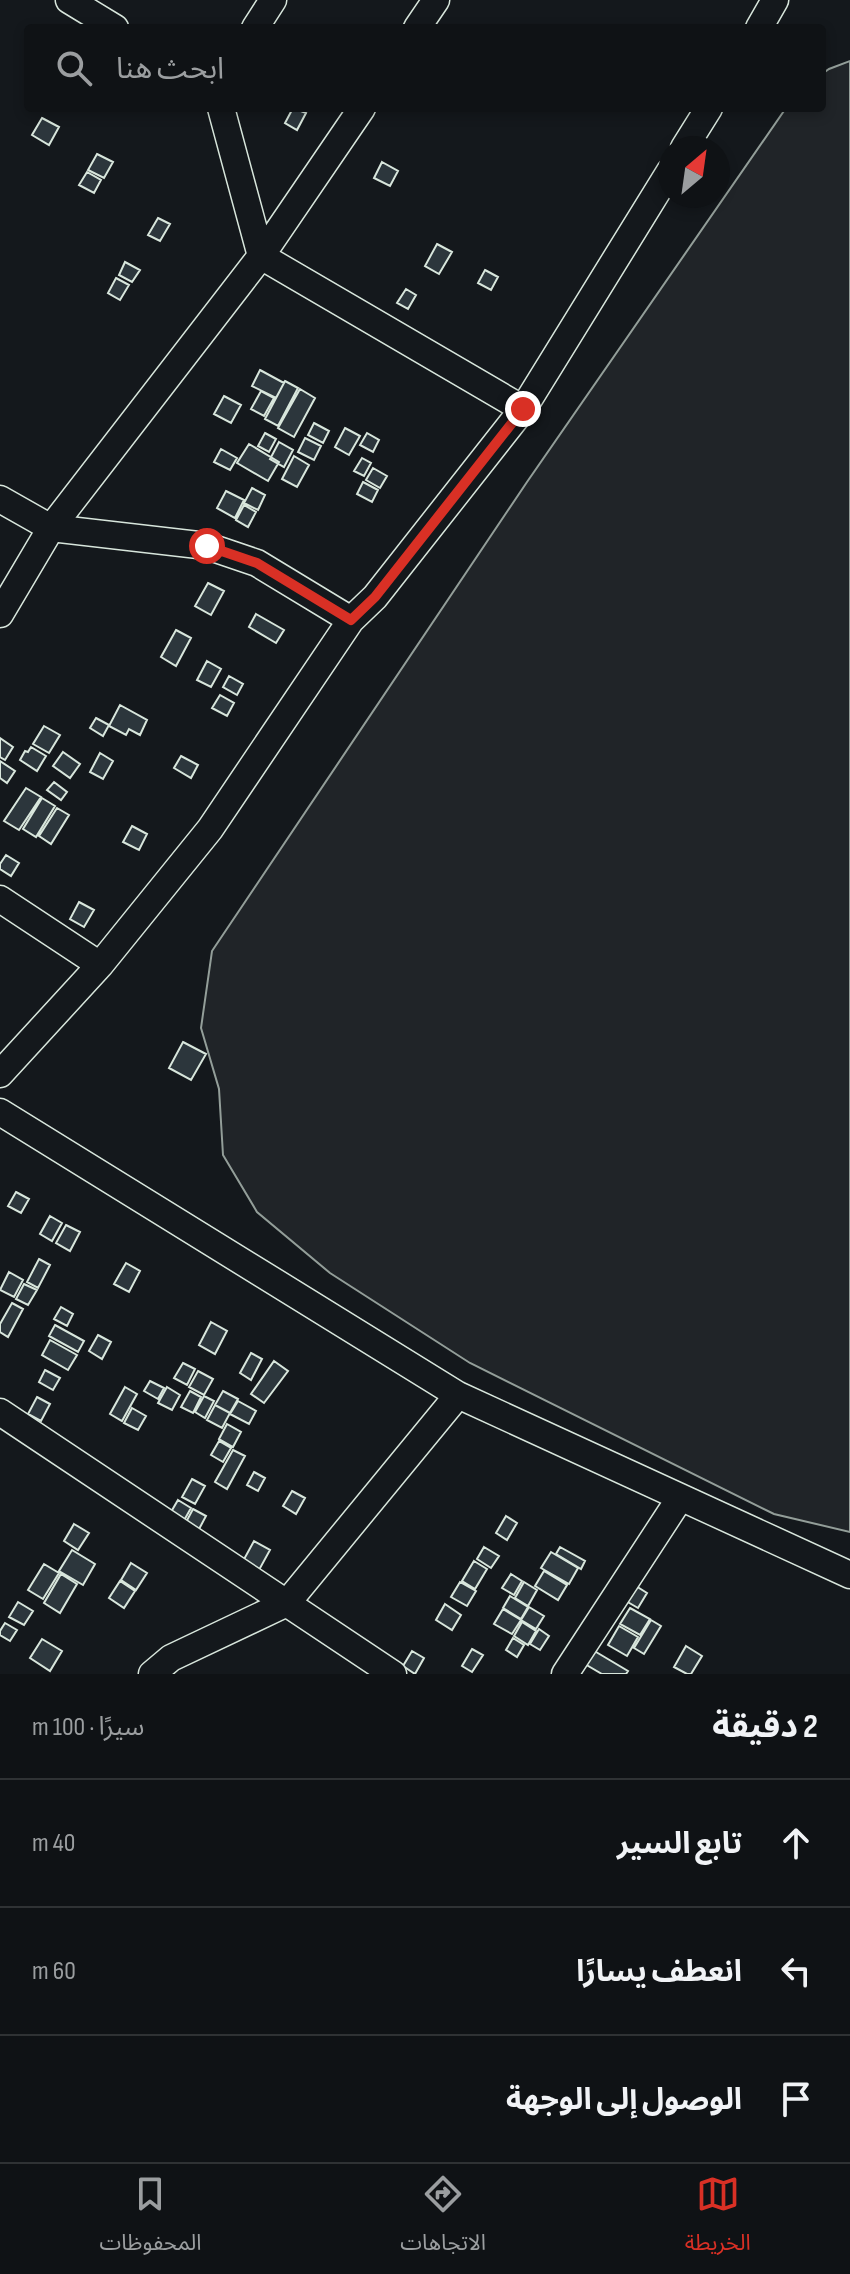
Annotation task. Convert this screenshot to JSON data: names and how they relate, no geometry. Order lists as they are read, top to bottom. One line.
{"north":"top right","page":{"search":"ابحث هنا","heading":["2 دقيقة","سيرًا · 100 m"],"list":[["تابع السير","40 m"],["انعطف يسارًا","60 m"],"الوصول إلى الوجهة"],"nav":["الخريطة","الاتجاهات","المحفوظات"]}}
